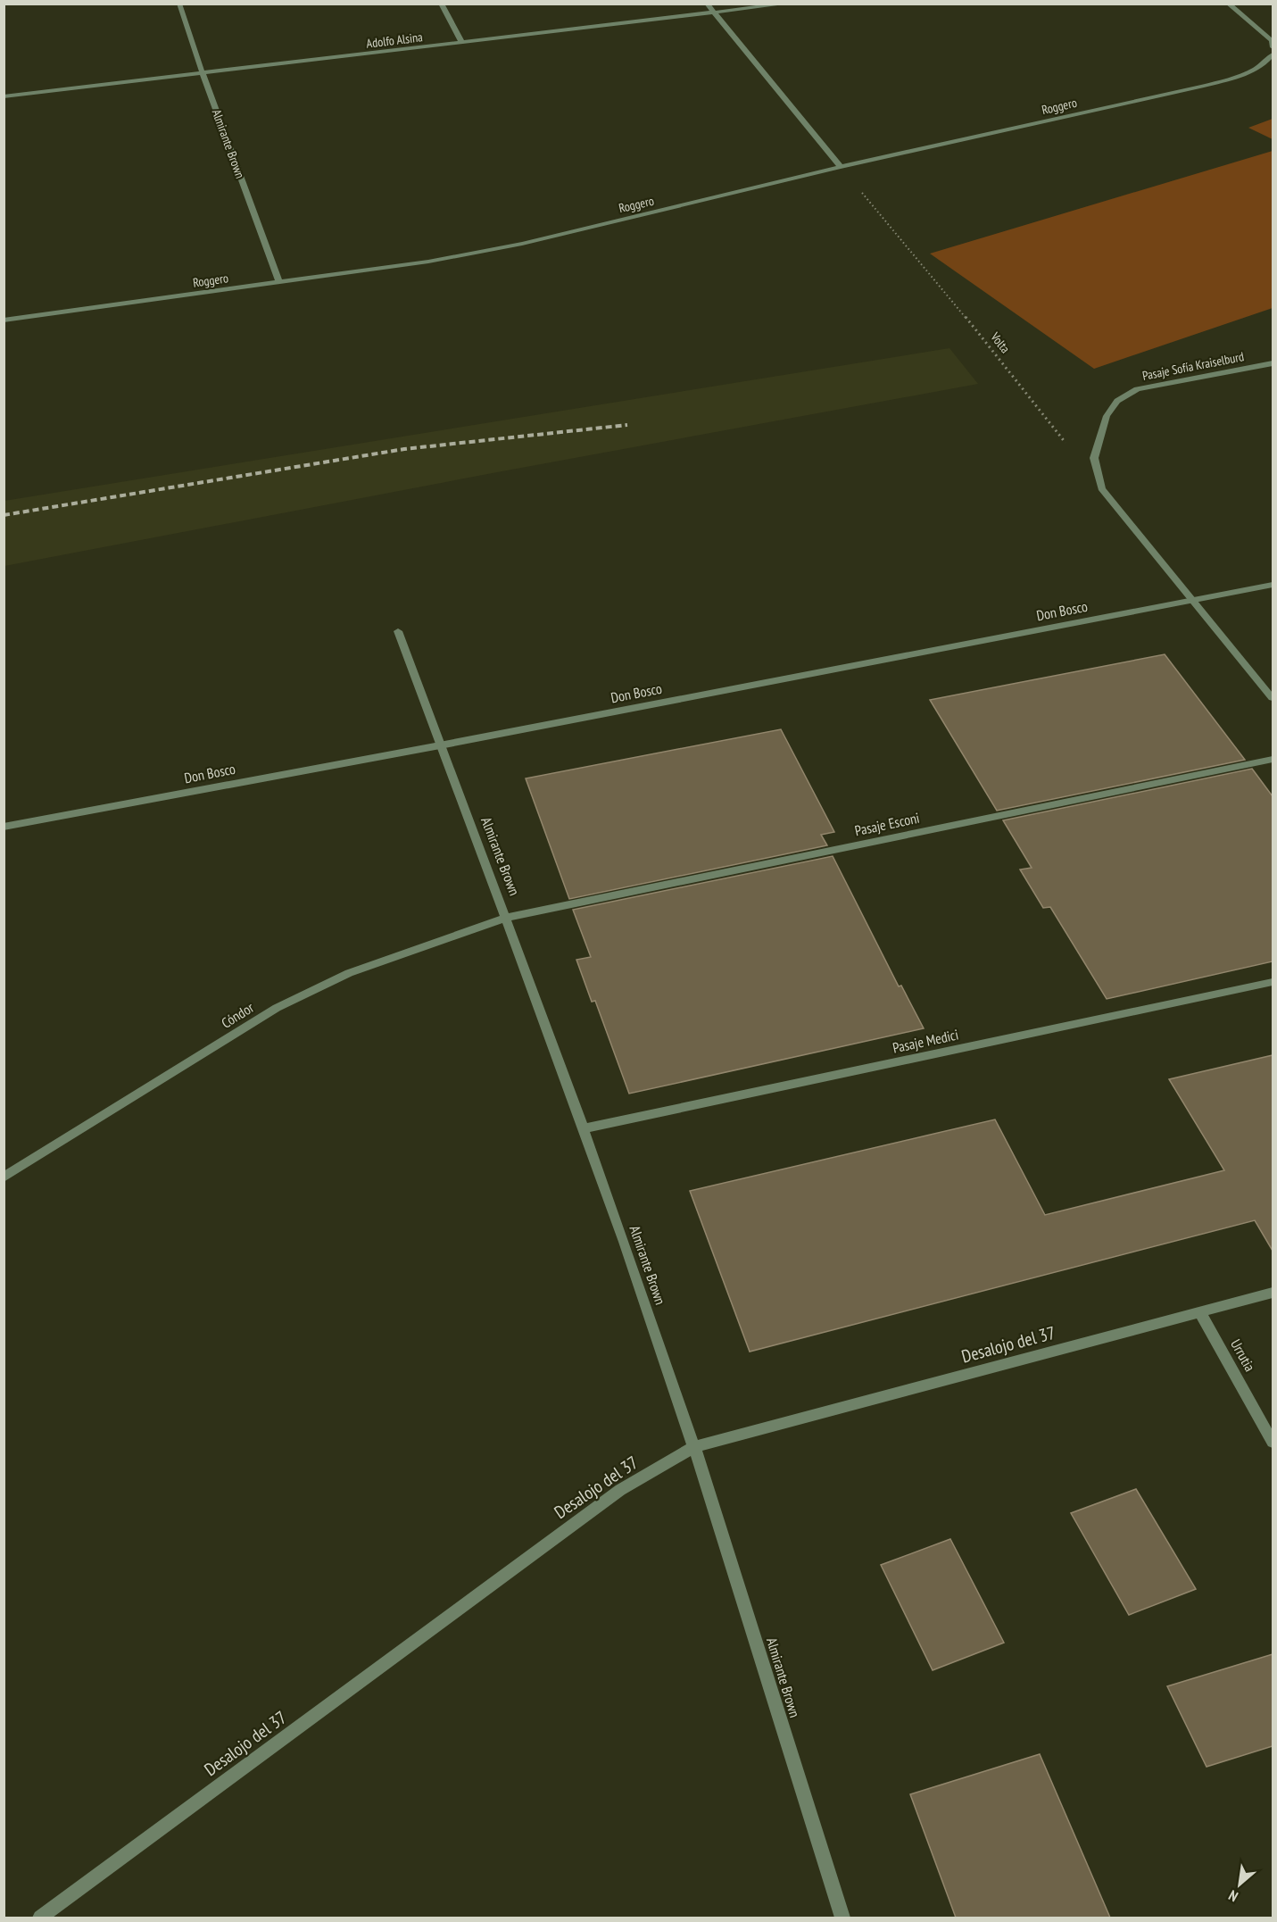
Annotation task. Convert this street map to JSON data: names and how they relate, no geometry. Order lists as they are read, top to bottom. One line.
{"streets":{"street":["Adolfo Alsina","Roggero","Almirante Brown","Pasaje Sofía Kraiselburd","Don Bosco","Pasaje Esconi","Cóndor","Pasaje Medici","Desalojo del 37","Urrutia"],"path":["Volta"]},"crossings":[["Adolfo Alsina","Almirante Brown"],["Roggero","Almirante Brown"],["Roggero","Volta"],["Almirante Brown","Don Bosco"],["Almirante Brown","Pasaje Esconi"],["Almirante Brown","Cóndor"],["Almirante Brown","Pasaje Medici"],["Almirante Brown","Desalojo del 37"],["Volta","Pasaje Sofía Kraiselburd"],["Pasaje Esconi","Cóndor"],["Desalojo del 37","Urrutia"]],"north":"bottom left"}
